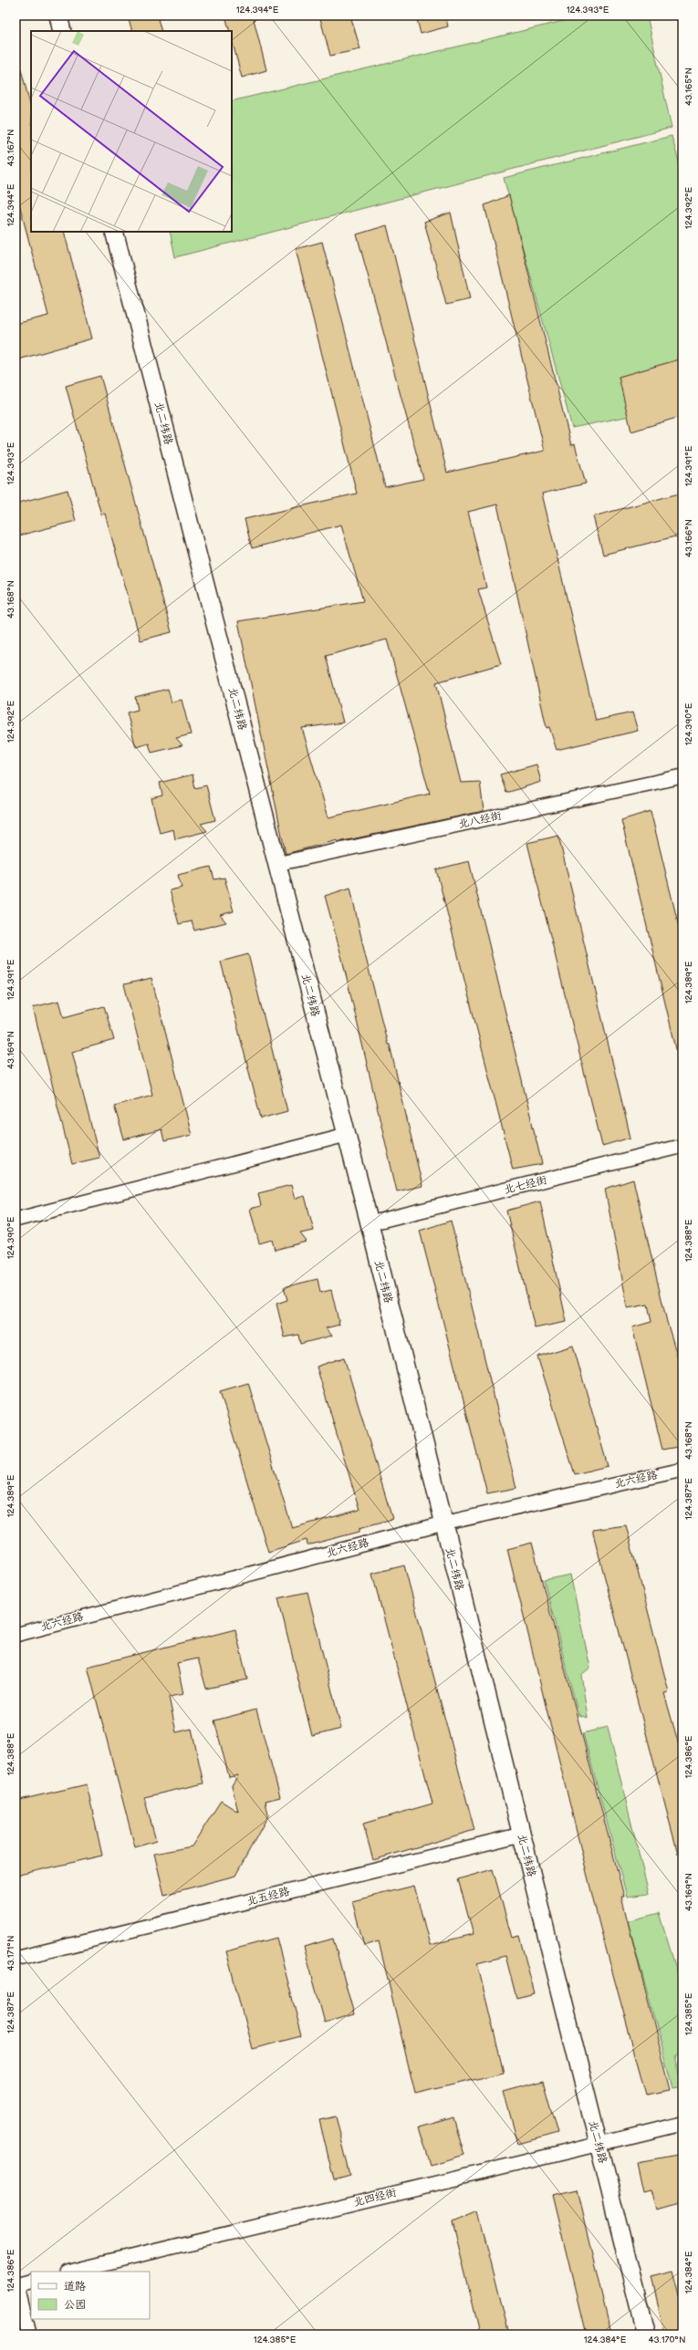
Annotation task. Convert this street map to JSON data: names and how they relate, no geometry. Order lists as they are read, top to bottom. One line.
{"streets":{"street":["北二纬路","北八经街","北七经街","北六经路","北五经路","北四经街"]},"crossings":[["北二纬路","北八经街"],["北二纬路","北七经街"],["北二纬路","北六经路"],["北二纬路","北五经路"],["北二纬路","北四经街"]],"legend":["道路","公园"],"coordinates":["124.394°E","124.393°E","43.165°N","43.167°N","124.392°E","124.391°E","43.166°N","43.168°N","124.390°E","124.389°E","43.169°N","124.388°E","124.387°E","124.386°E","43.171°N","124.385°E","124.384°E","43.170°N"]}
